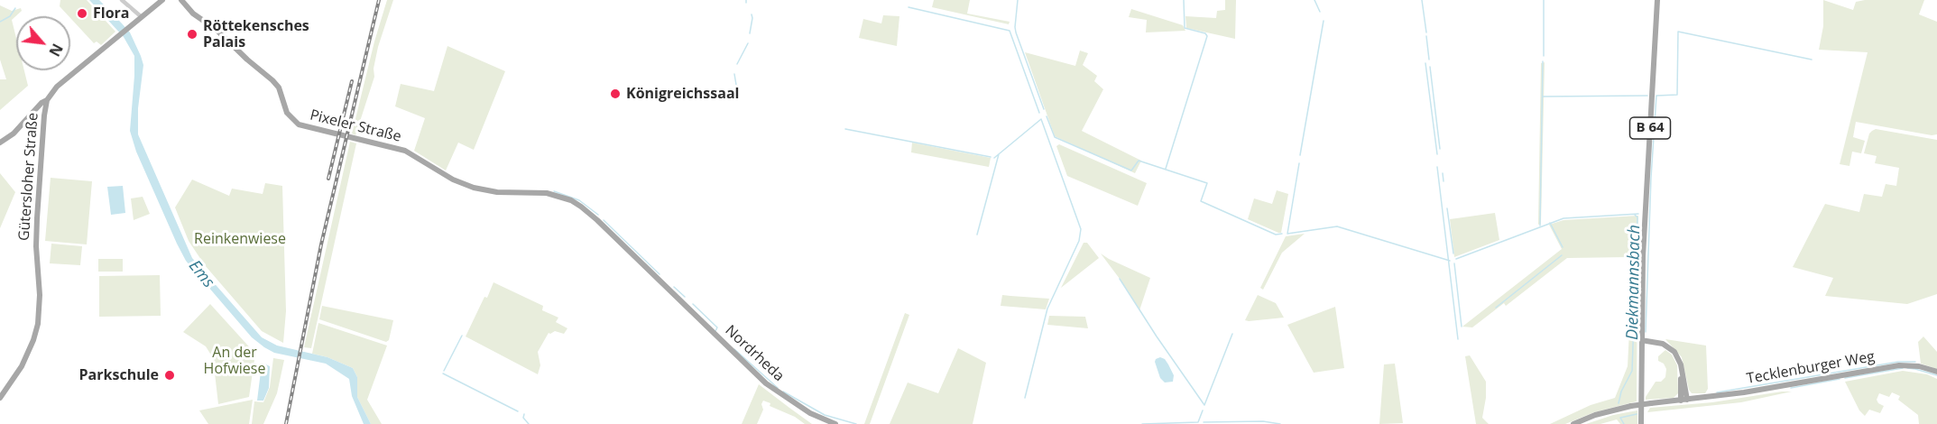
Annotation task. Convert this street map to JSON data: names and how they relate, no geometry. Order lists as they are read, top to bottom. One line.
{"streets":{"main road":["Pixeler Straße","B 64","Gütersloher Straße","Nordrheda","Tecklenburger Weg"]},"crossings":[["Pixeler Straße","Nordrheda"]],"water":["Ems","Diekmannsbach"],"parks":["Reinkenwiese","An der Hofwiese"],"places":["Flora","Röttekensches Palais","Königreichssaal","Parkschule"],"north":"bottom right"}
